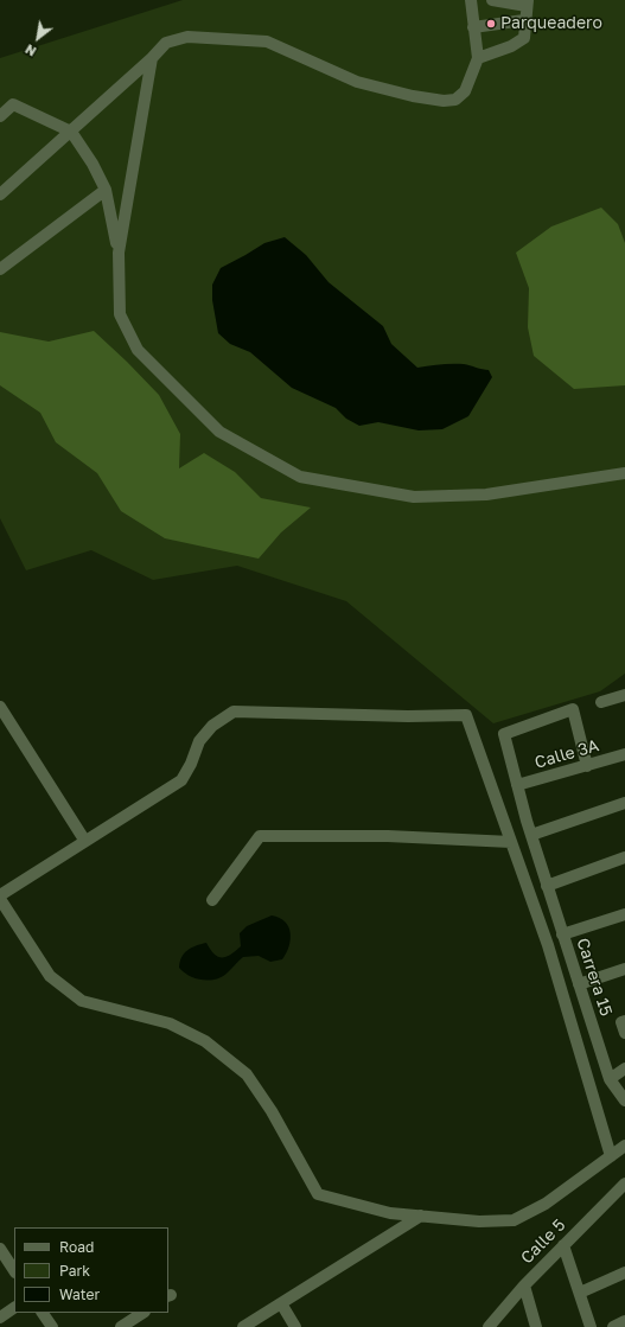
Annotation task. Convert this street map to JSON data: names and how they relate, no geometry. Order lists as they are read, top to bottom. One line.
{"streets":{"street":["Calle 3A","Carrera 15","Calle 5"]},"crossings":[["Calle 3A","Carrera 15"]],"places":["Parqueadero"],"legend":["Road","Park","Water"],"north":"bottom left"}
